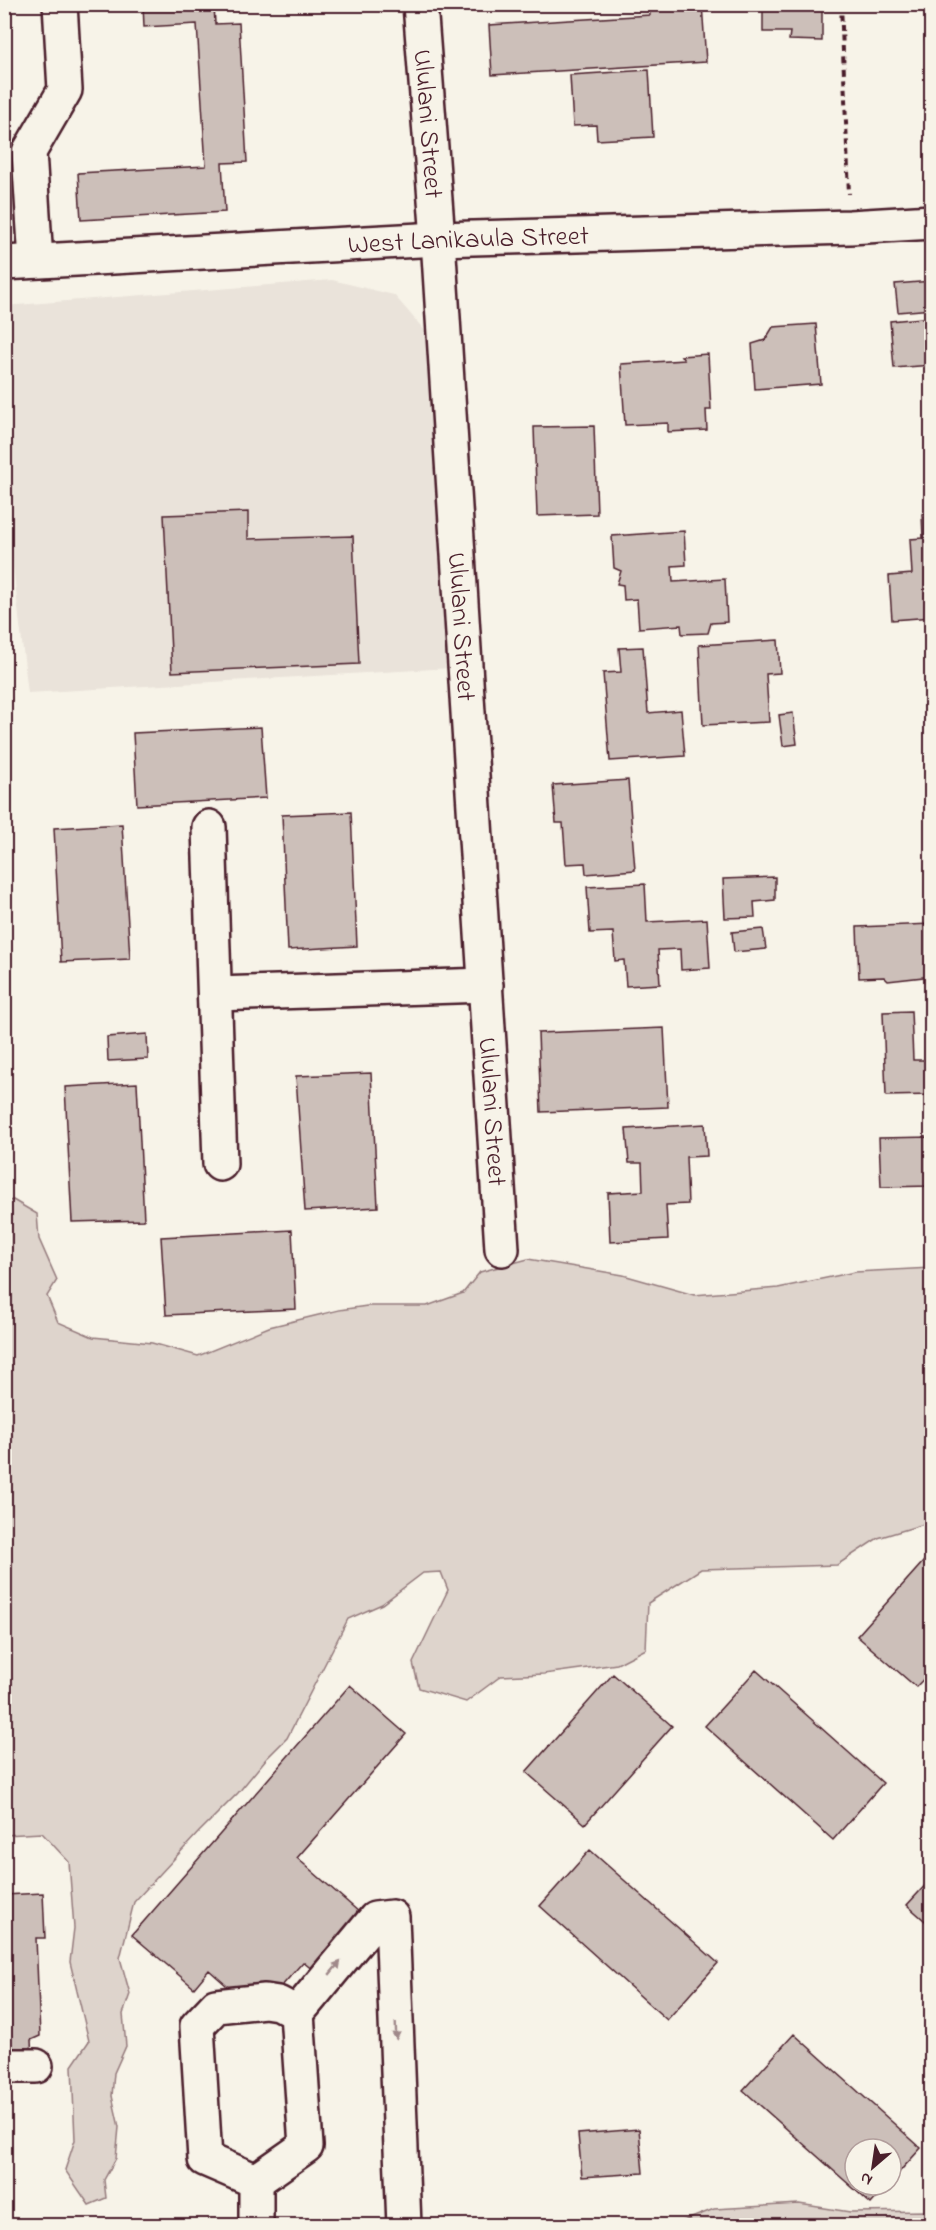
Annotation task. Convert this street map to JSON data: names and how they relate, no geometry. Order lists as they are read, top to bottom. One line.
{"streets":{"street":["Ululani Street","West Lanikaula Street"]},"crossings":[["Ululani Street","West Lanikaula Street"]],"north":"bottom left"}
